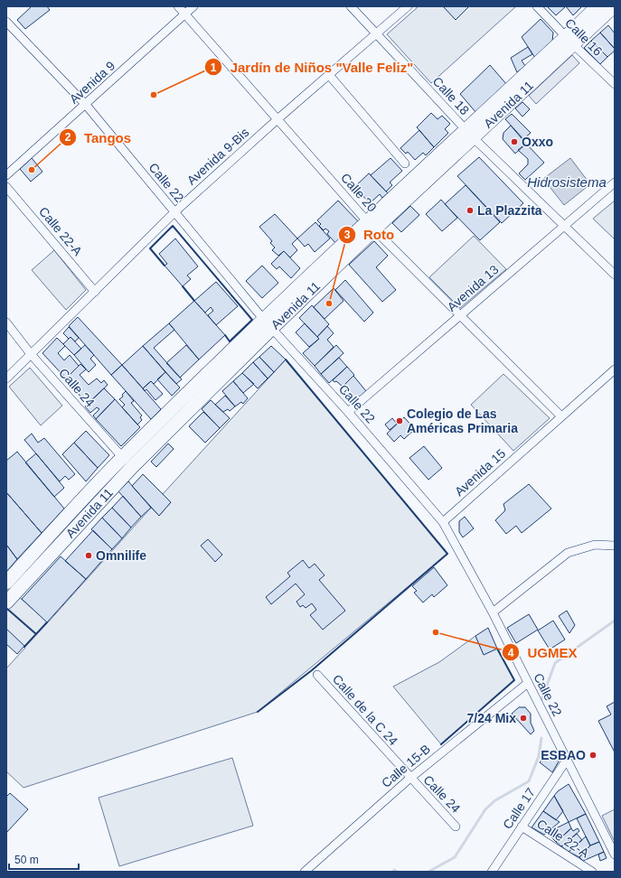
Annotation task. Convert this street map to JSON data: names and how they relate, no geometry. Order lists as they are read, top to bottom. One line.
{"streets":{"main road":["Avenida 11"],"street":["Calle 16","Avenida 9","Calle 18","Avenida 9-Bis","Calle 22","Calle 20","Calle 22-A","Avenida 13","Calle 24","Avenida 15","Calle de la C 24","Calle 15-B","Calle 17"]},"crossings":[["Calle 16","Avenida 11"],["Avenida 9","Calle 22"],["Avenida 9","Calle 20"],["Calle 18","Avenida 11"],["Calle 18","Avenida 9-Bis"],["Calle 18","Avenida 13"],["Avenida 11","Calle 22"],["Avenida 11","Calle 20"],["Avenida 11","Calle 24"],["Avenida 9-Bis","Calle 22"],["Avenida 9-Bis","Calle 20"],["Avenida 9-Bis","Calle 22-A"],["Avenida 9-Bis","Calle 24"],["Calle 22","Avenida 13"],["Calle 22","Avenida 15"],["Calle 22","Calle 15-B"],["Calle 22","Calle 17"],["Calle 20","Avenida 13"],["Calle 20","Avenida 15"],["Calle 22-A","Calle 17"],["Calle 24","Calle de la C 24"],["Calle 24","Calle 15-B"],["Calle de la C 24","Calle 15-B"]],"water":["Hidrosistema"],"places":["Jardín de Niños \"Valle Feliz\"","Oxxo","Tangos","La Plazzita","Roto","Colegio de Las Américas Primaria","Omnilife","UGMEX","7/24 Mix","ESBAO"],"scale_bar":"50 m"}
